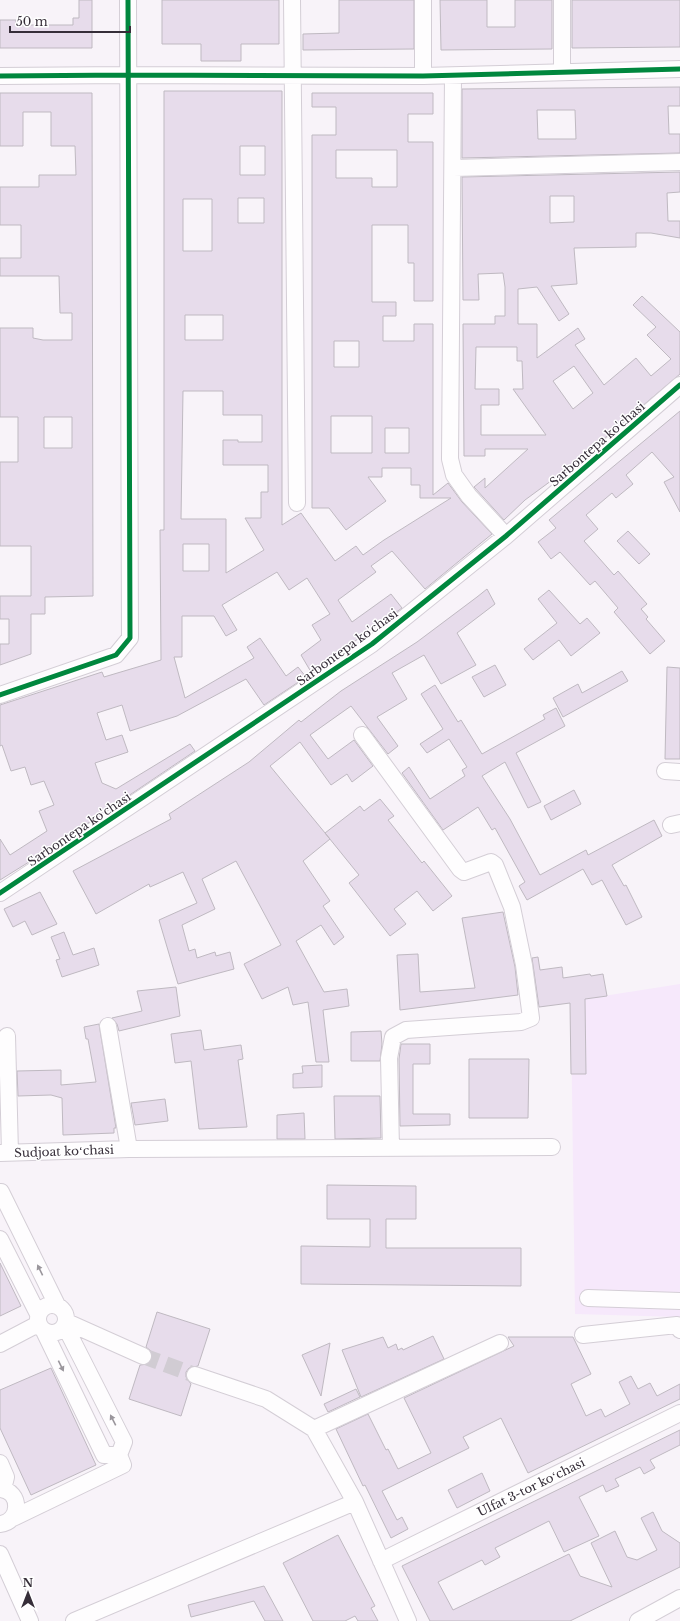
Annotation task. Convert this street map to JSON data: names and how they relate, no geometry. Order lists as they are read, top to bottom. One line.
{"streets":{"street":["Sarbontepa ko'chasi","Sudjoat koʻchasi","Ulfat 3-tor koʻchasi"]},"scale_bar":"50 m","north":"top"}
